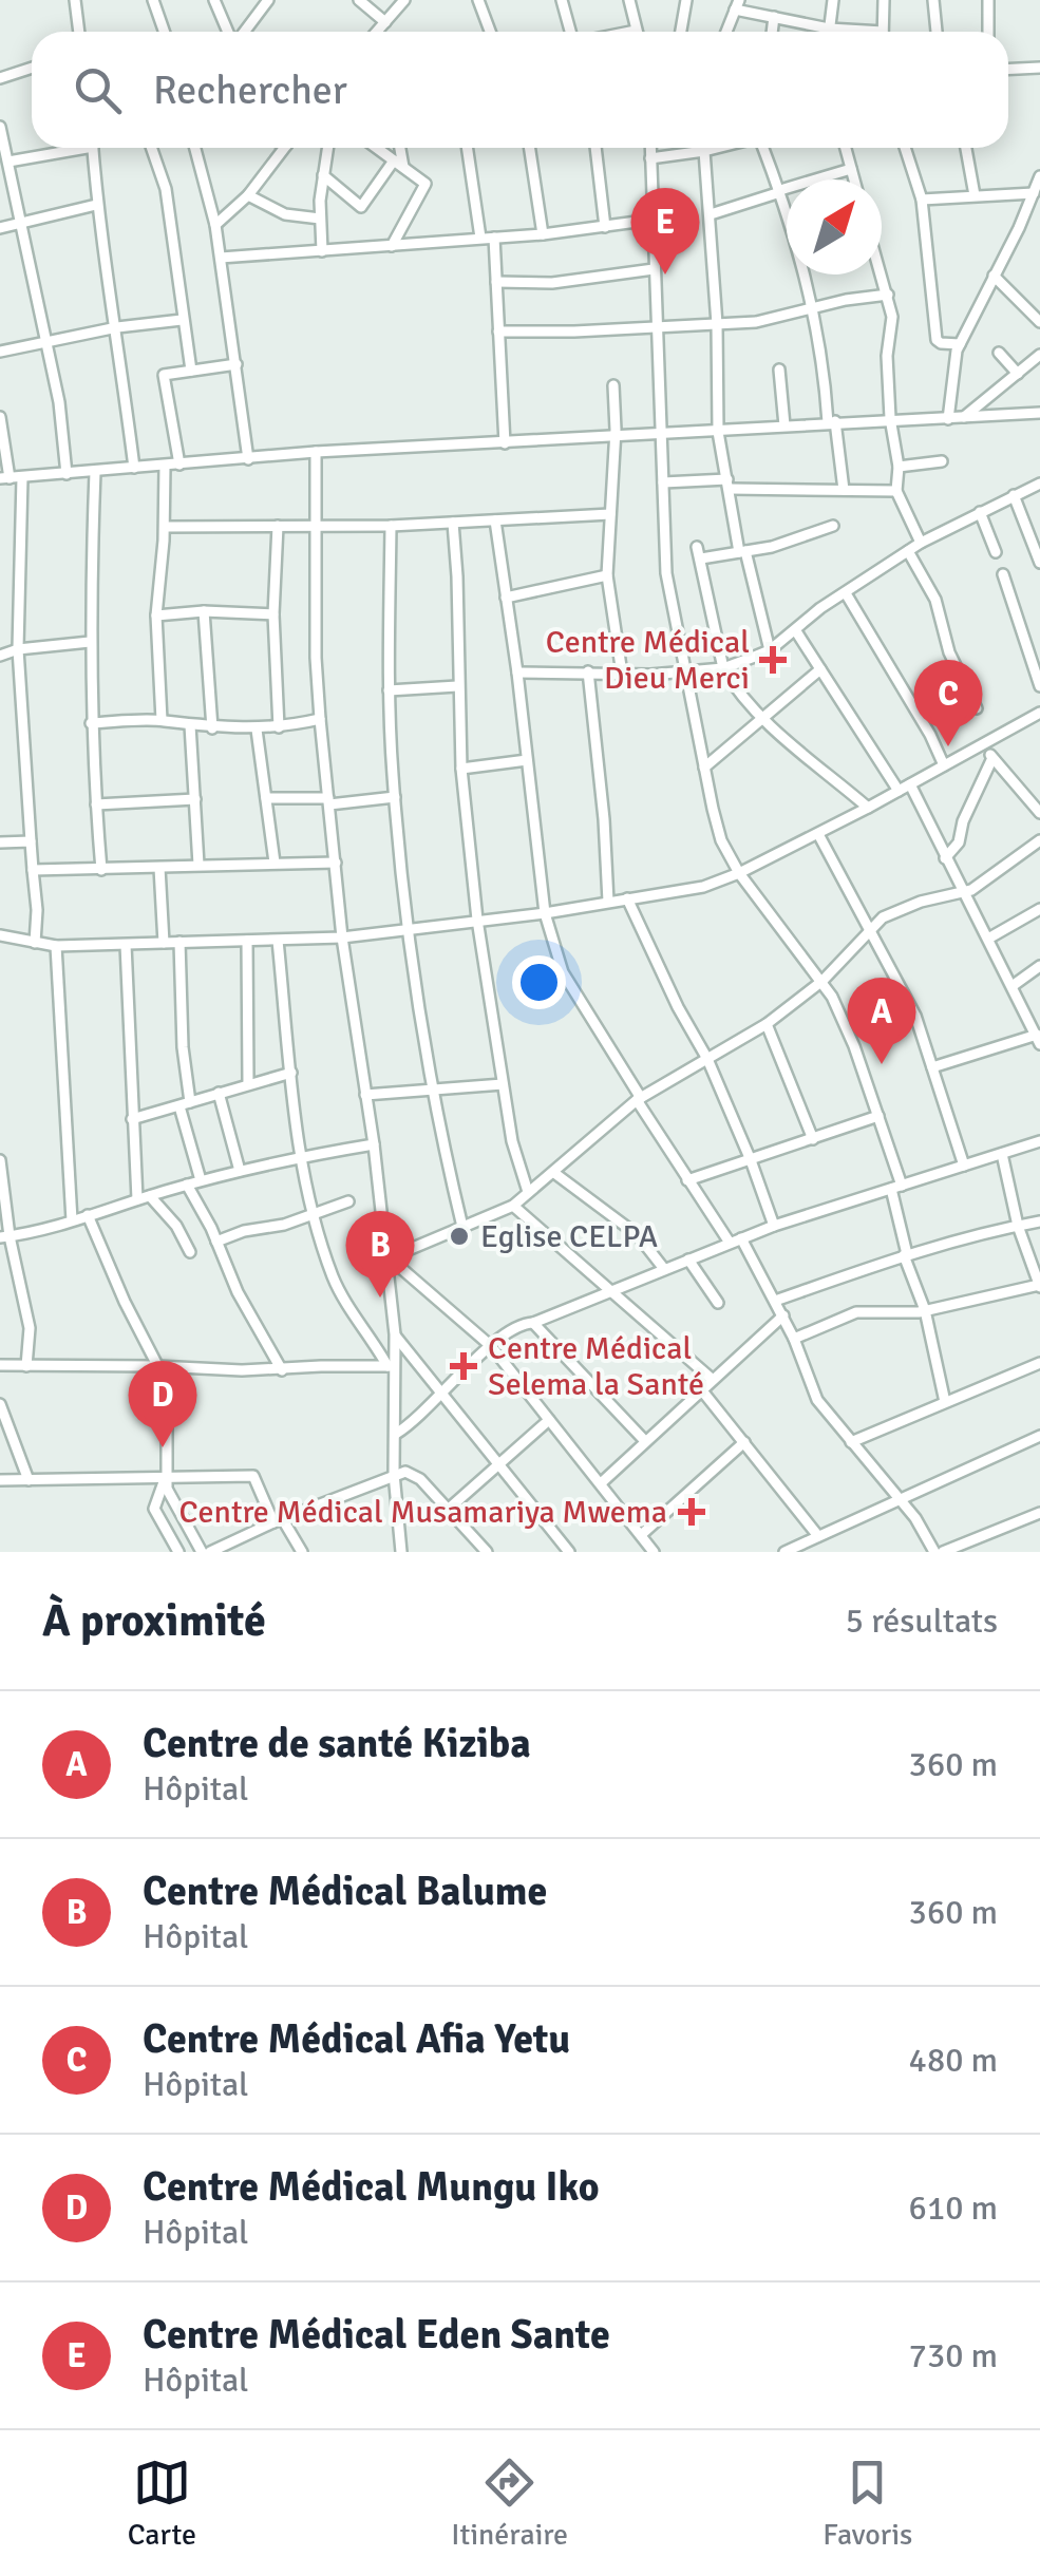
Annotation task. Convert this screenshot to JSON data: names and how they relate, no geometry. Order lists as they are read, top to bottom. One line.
{"places":{"health":["Centre Médical Dieu Merci","Centre Médical Selema la Santé","Centre Médical Musamariya Mwema"],"other":["Eglise CELPA"]},"north":"top right","page":{"search":"Rechercher","pins":["E","C","A","B","D"],"heading":["À proximité","5 résultats"],"list":[{"mark":"A","name":"Centre de santé Kiziba","note":"Hôpital","value":"360 m"},{"mark":"B","name":"Centre Médical Balume","note":"Hôpital","value":"360 m"},{"mark":"C","name":"Centre Médical Afia Yetu","note":"Hôpital","value":"480 m"},{"mark":"D","name":"Centre Médical Mungu Iko","note":"Hôpital","value":"610 m"},{"mark":"E","name":"Centre Médical Eden Sante","note":"Hôpital","value":"730 m"}],"nav":["Carte","Itinéraire","Favoris"]}}
